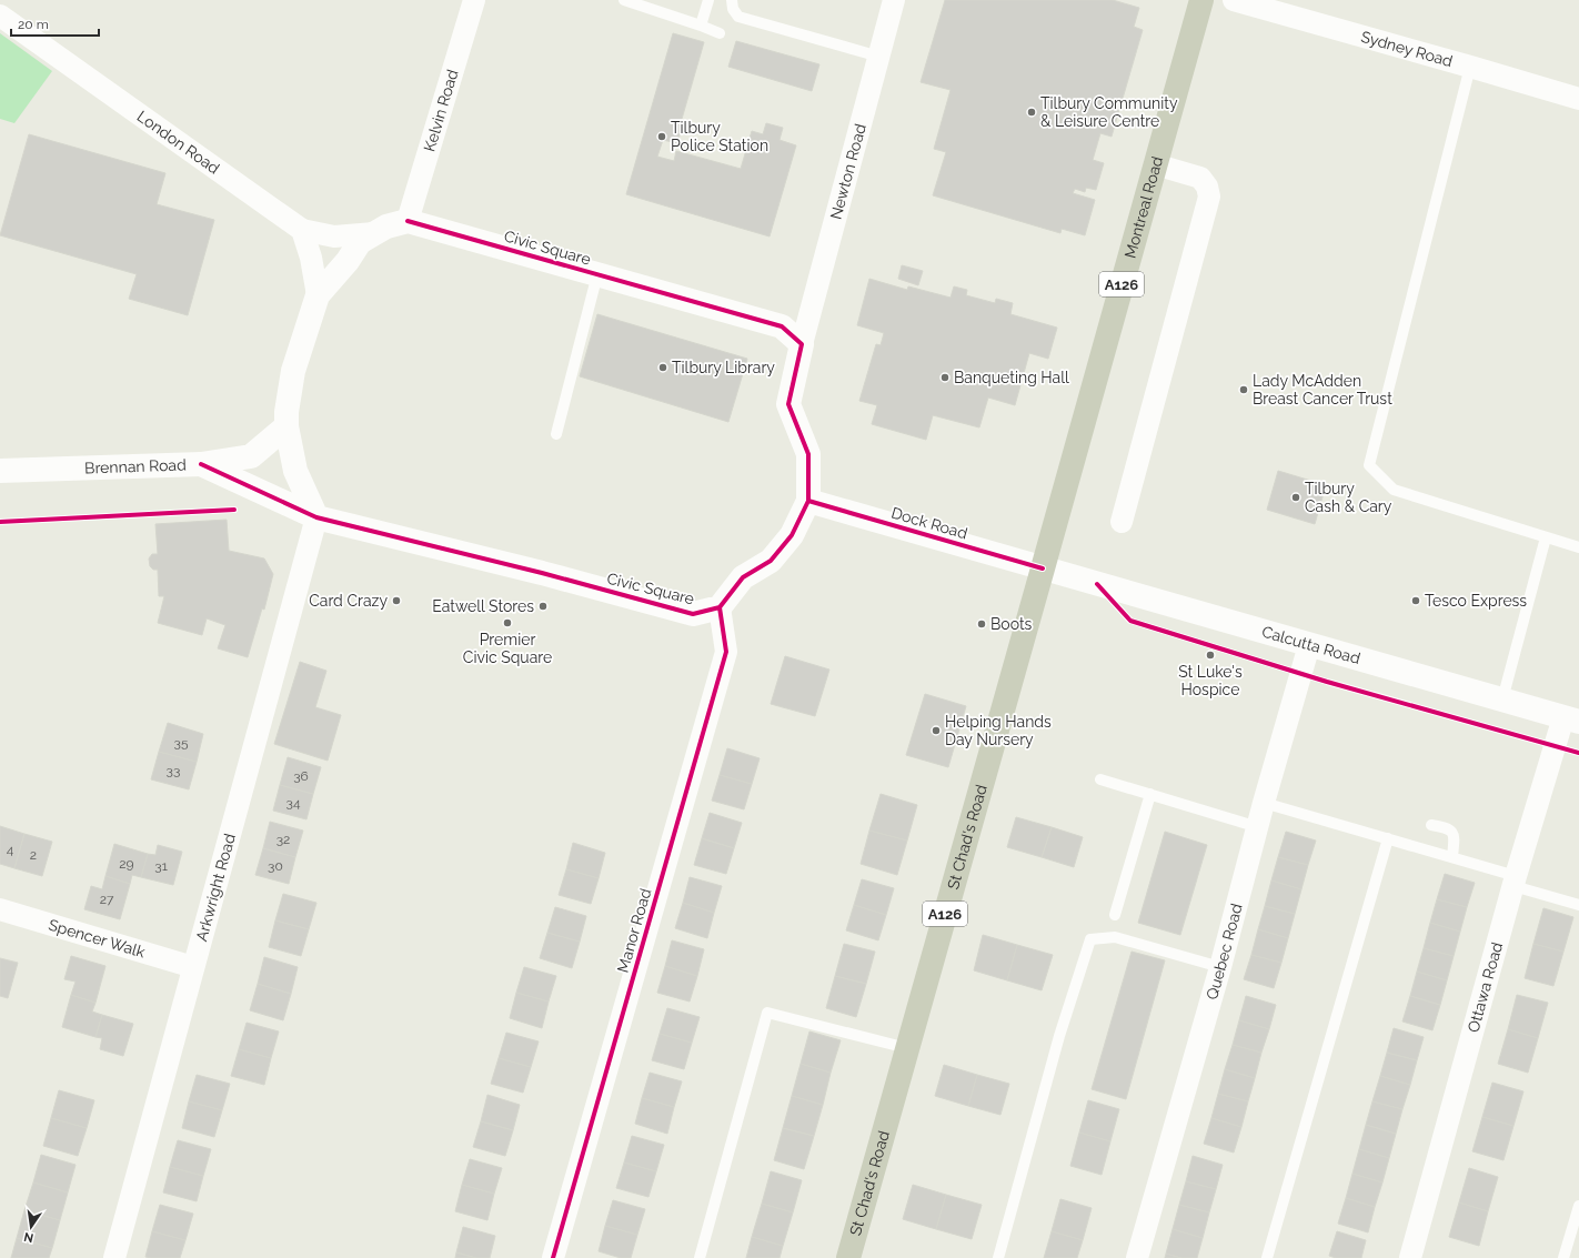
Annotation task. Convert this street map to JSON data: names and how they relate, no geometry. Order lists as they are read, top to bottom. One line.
{"streets":{"main road":["Montreal Road","A126","St Chad's Road"],"street":["Sydney Road","Kelvin Road","London Road","Newton Road","Civic Square","Brennan Road","Dock Road","Calcutta Road","Arkwright Road","Manor Road","Spencer Walk","Quebec Road","Ottawa Road"]},"crossings":[["Kelvin Road","Civic Square"],["Newton Road","Civic Square"],["Montreal Road","Dock Road"],["Montreal Road","Calcutta Road"],["Montreal Road","St Chad's Road"],["Civic Square","Brennan Road"],["Civic Square","Arkwright Road"],["Civic Square","Manor Road"],["Dock Road","Calcutta Road"],["Dock Road","St Chad's Road"],["Calcutta Road","St Chad's Road"],["Calcutta Road","Quebec Road"],["Calcutta Road","Ottawa Road"],["Arkwright Road","Spencer Walk"]],"places":["Tilbury Community & Leisure Centre","Tilbury Police Station","Tilbury Library","Banqueting Hall","Lady McAdden Breast Cancer Trust","Tilbury Cash & Cary","Card Crazy","Tesco Express","Eatwell Stores","Premier Civic Square","Boots","St Luke's Hospice","Helping Hands Day Nursery"],"house_numbers":["35","33","36","34","32","4","2","29","31","30","27"],"scale_bar":"20 m","north":"bottom"}
